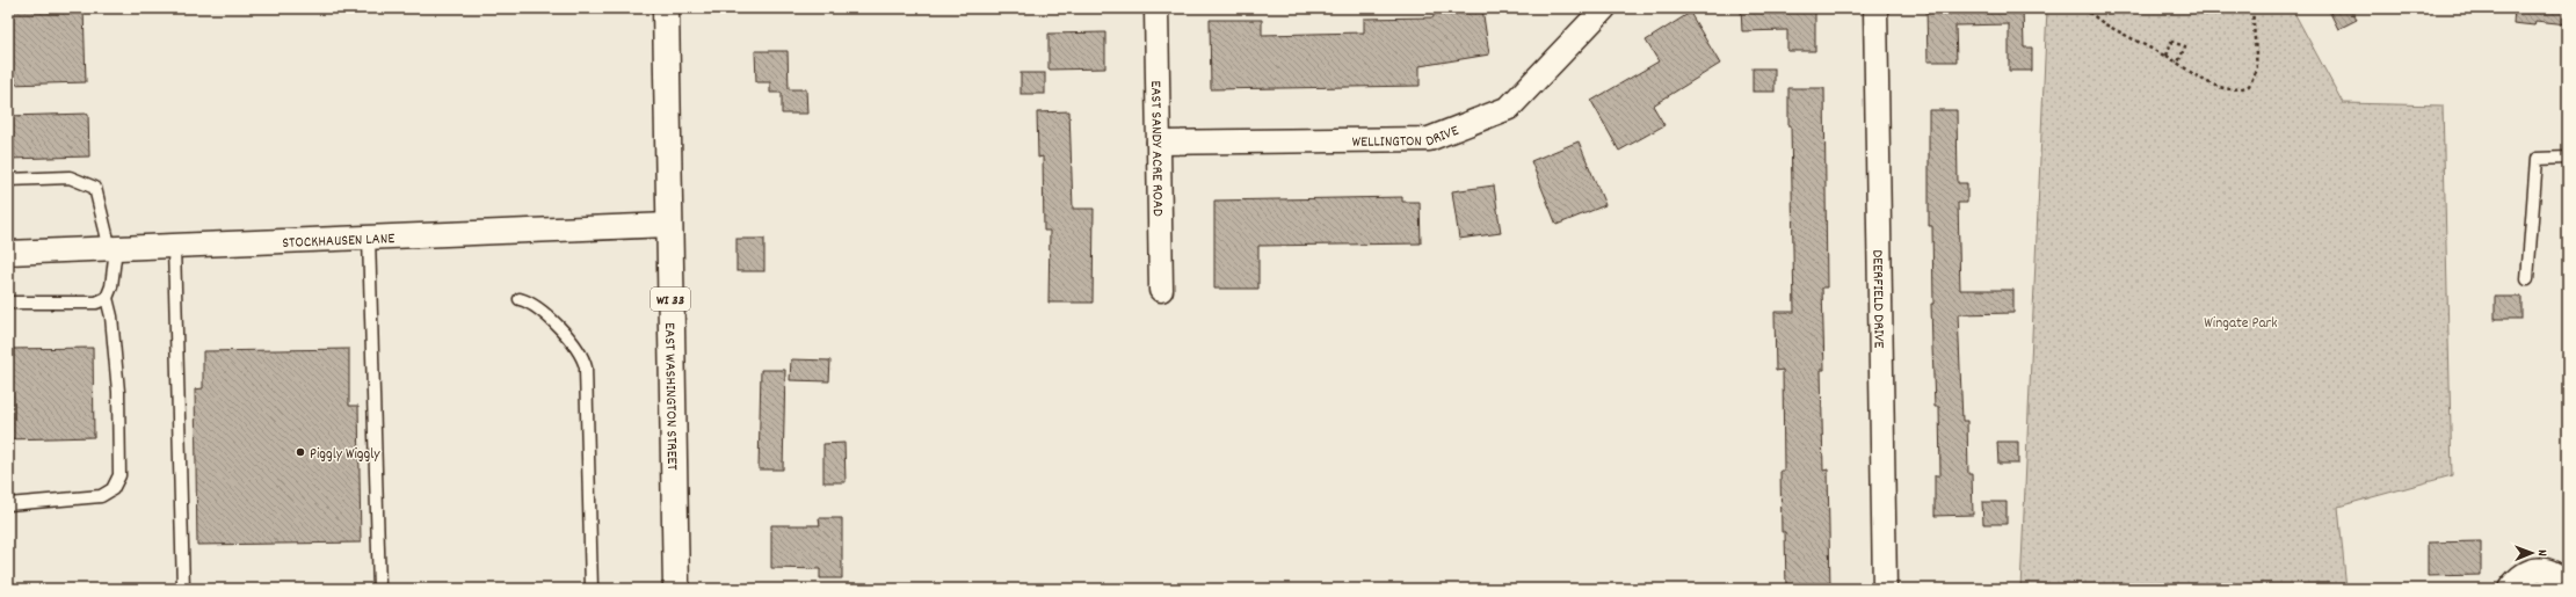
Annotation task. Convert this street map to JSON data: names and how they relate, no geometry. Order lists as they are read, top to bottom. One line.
{"streets":{"main road":["WI 33","EAST WASHINGTON STREET"],"street":["WELLINGTON DRIVE","EAST SANDY ACRE ROAD","STOCKHAUSEN LANE","DEERFIELD DRIVE"]},"crossings":[["WELLINGTON DRIVE","EAST SANDY ACRE ROAD"],["STOCKHAUSEN LANE","EAST WASHINGTON STREET"]],"parks":["Wingate Park"],"places":["Piggly Wiggly"],"north":"right"}
